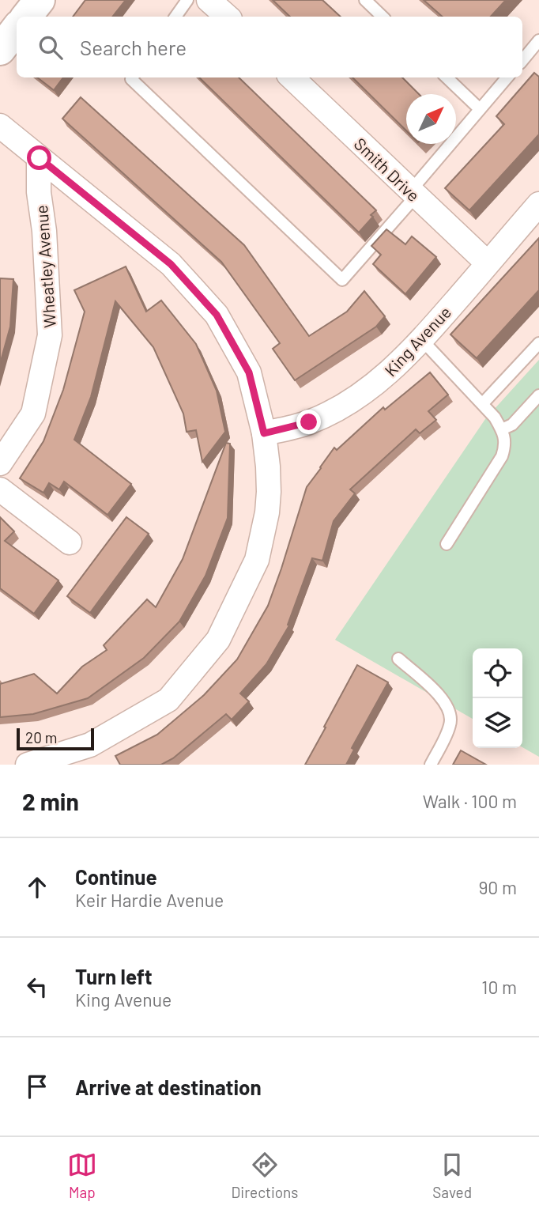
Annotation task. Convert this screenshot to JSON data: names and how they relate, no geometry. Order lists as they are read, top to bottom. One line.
{"streets":{"street":["Smith Drive","Wheatley Avenue","King Avenue"]},"crossings":[["Smith Drive","King Avenue"]],"scale_bar":"20 m","north":"top right","page":{"search":"Search here","scale":"20 m","heading":["2 min","Walk · 100 m"],"list":[["Continue","Keir Hardie Avenue","90 m"],["Turn left","King Avenue","10 m"],"Arrive at destination"],"nav":["Map","Directions","Saved"]}}
